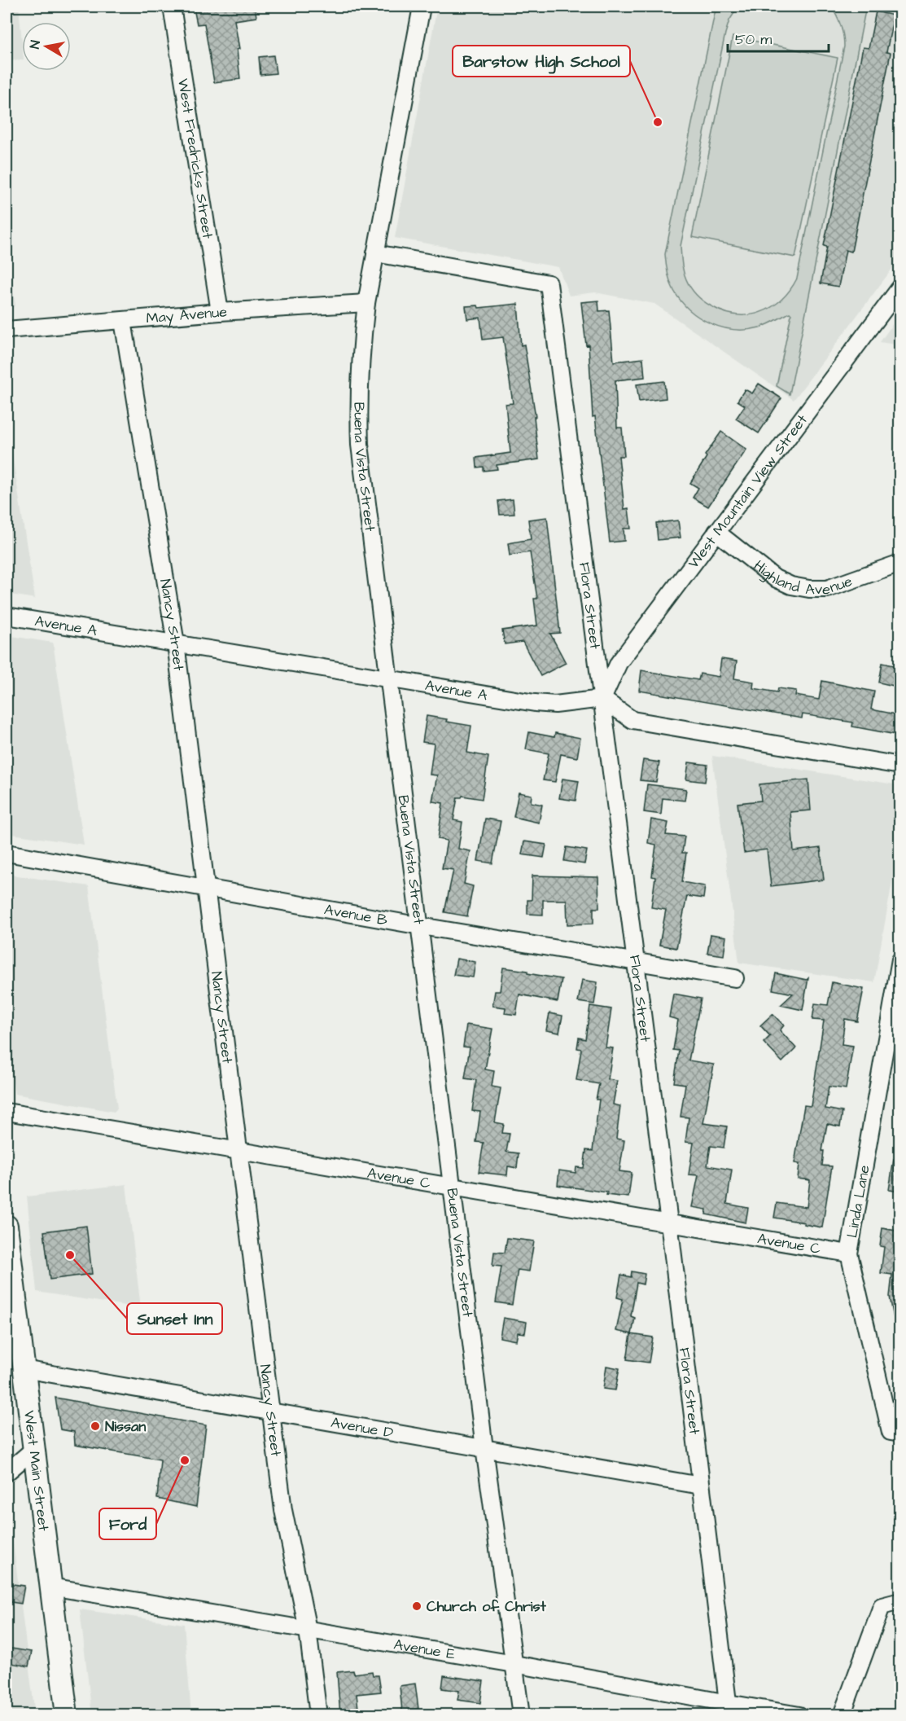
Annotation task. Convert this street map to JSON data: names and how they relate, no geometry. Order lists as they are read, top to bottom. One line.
{"streets":{"main road":["West Main Street"],"street":["West Fredricks Street","May Avenue","Buena Vista Street","West Mountain View Street","Highland Avenue","Flora Street","Nancy Street","Avenue A","Avenue B","Avenue C","Linda Lane","Avenue D","Avenue E"]},"crossings":[["West Fredricks Street","May Avenue"],["May Avenue","Buena Vista Street"],["May Avenue","Nancy Street"],["Buena Vista Street","Flora Street"],["Buena Vista Street","Avenue A"],["Buena Vista Street","Avenue B"],["Buena Vista Street","Avenue C"],["Buena Vista Street","Avenue D"],["Buena Vista Street","Avenue E"],["West Mountain View Street","Highland Avenue"],["West Mountain View Street","Flora Street"],["West Mountain View Street","Avenue A"],["Flora Street","Avenue A"],["Flora Street","Avenue B"],["Flora Street","Avenue C"],["Flora Street","Avenue D"],["Flora Street","Avenue E"],["Nancy Street","Avenue A"],["Nancy Street","Avenue B"],["Nancy Street","Avenue C"],["Nancy Street","Avenue D"],["Nancy Street","Avenue E"],["Avenue C","Linda Lane"],["Avenue D","West Main Street"],["West Main Street","Avenue E"]],"places":["Barstow High School","Sunset Inn","Nissan","Ford","Church of Christ"],"scale_bar":"50 m","north":"left"}
